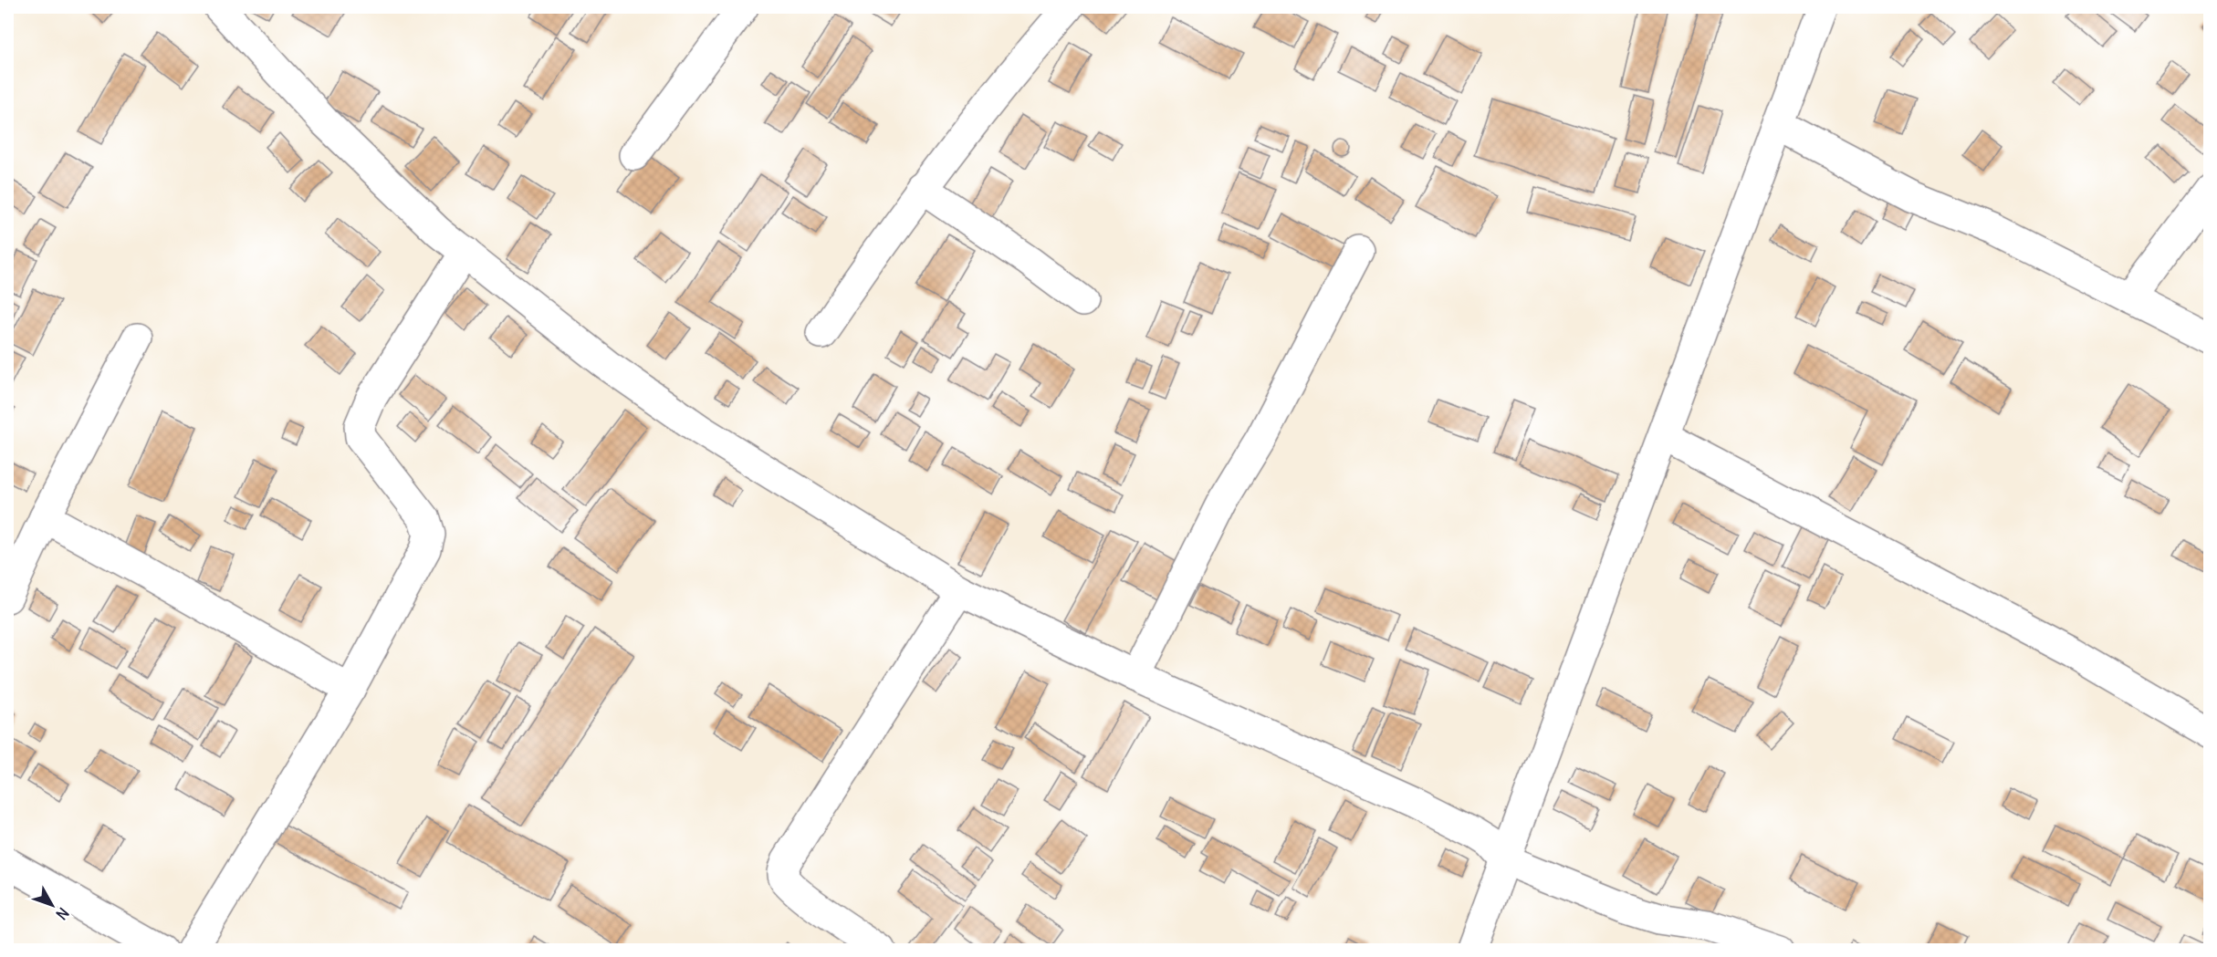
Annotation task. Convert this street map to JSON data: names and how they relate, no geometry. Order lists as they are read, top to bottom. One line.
{"north":"bottom right"}
